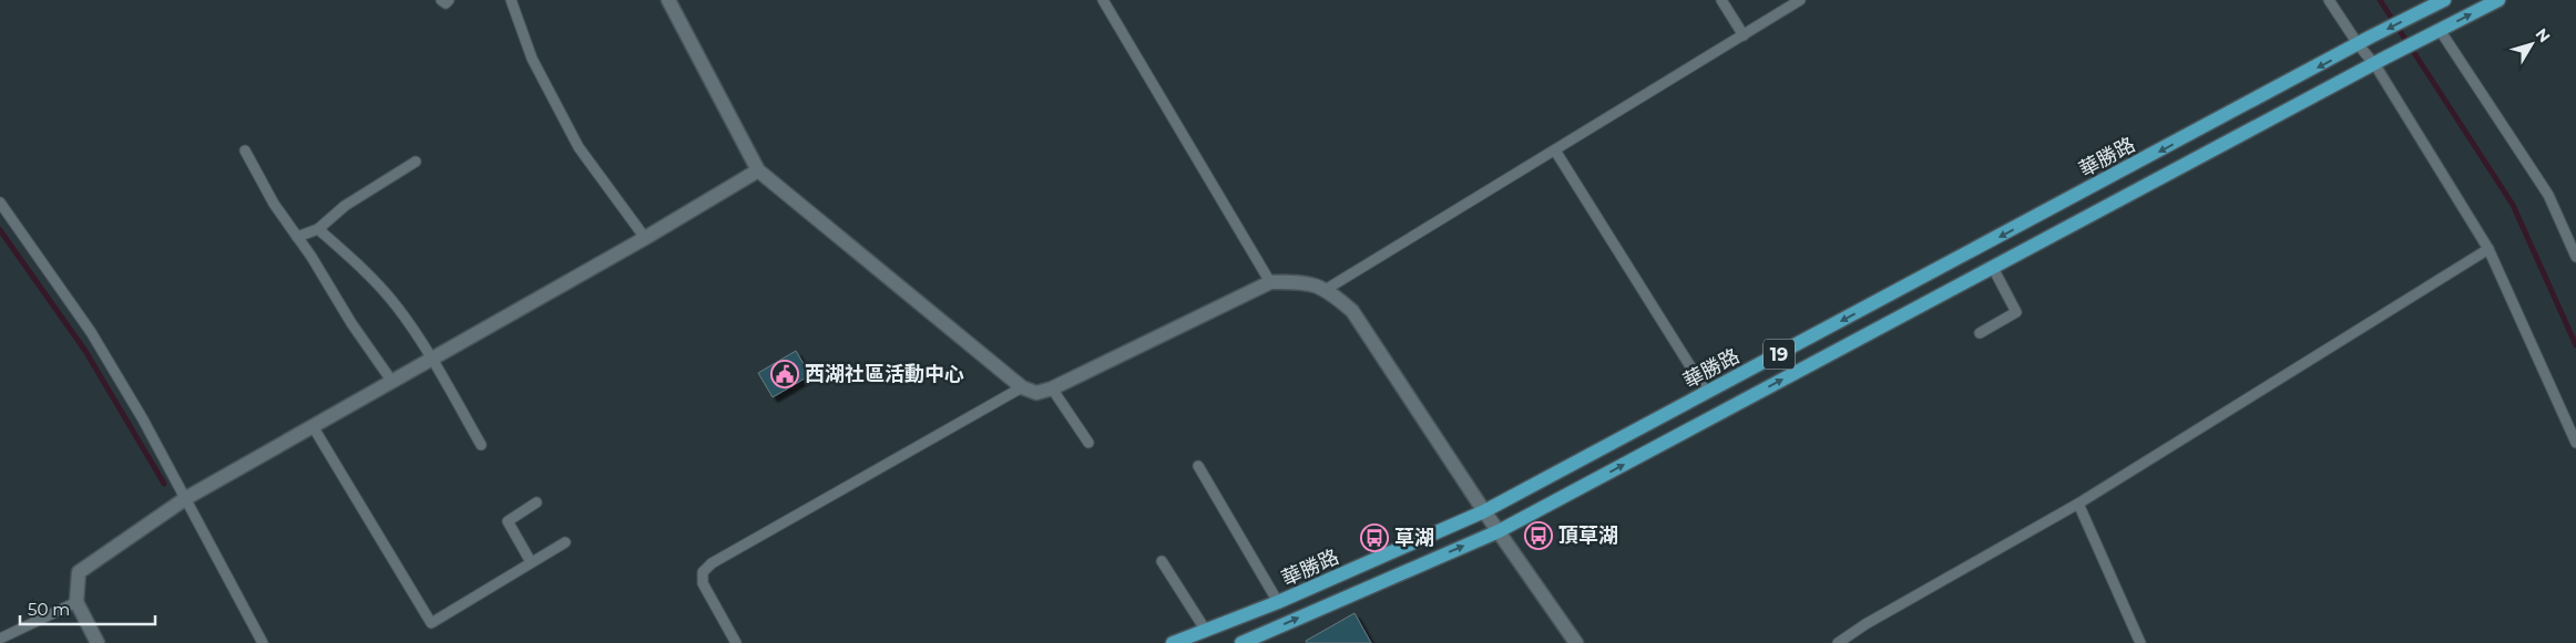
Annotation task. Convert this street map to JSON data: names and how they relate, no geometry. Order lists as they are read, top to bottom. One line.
{"streets":{"main road":["華勝路","19"]},"crossings":[["華勝路","19"]],"places":{"public building":["西湖社區活動中心"],"bus stop":["頂草湖","草湖"]},"scale_bar":"50 m","north":"top right"}
